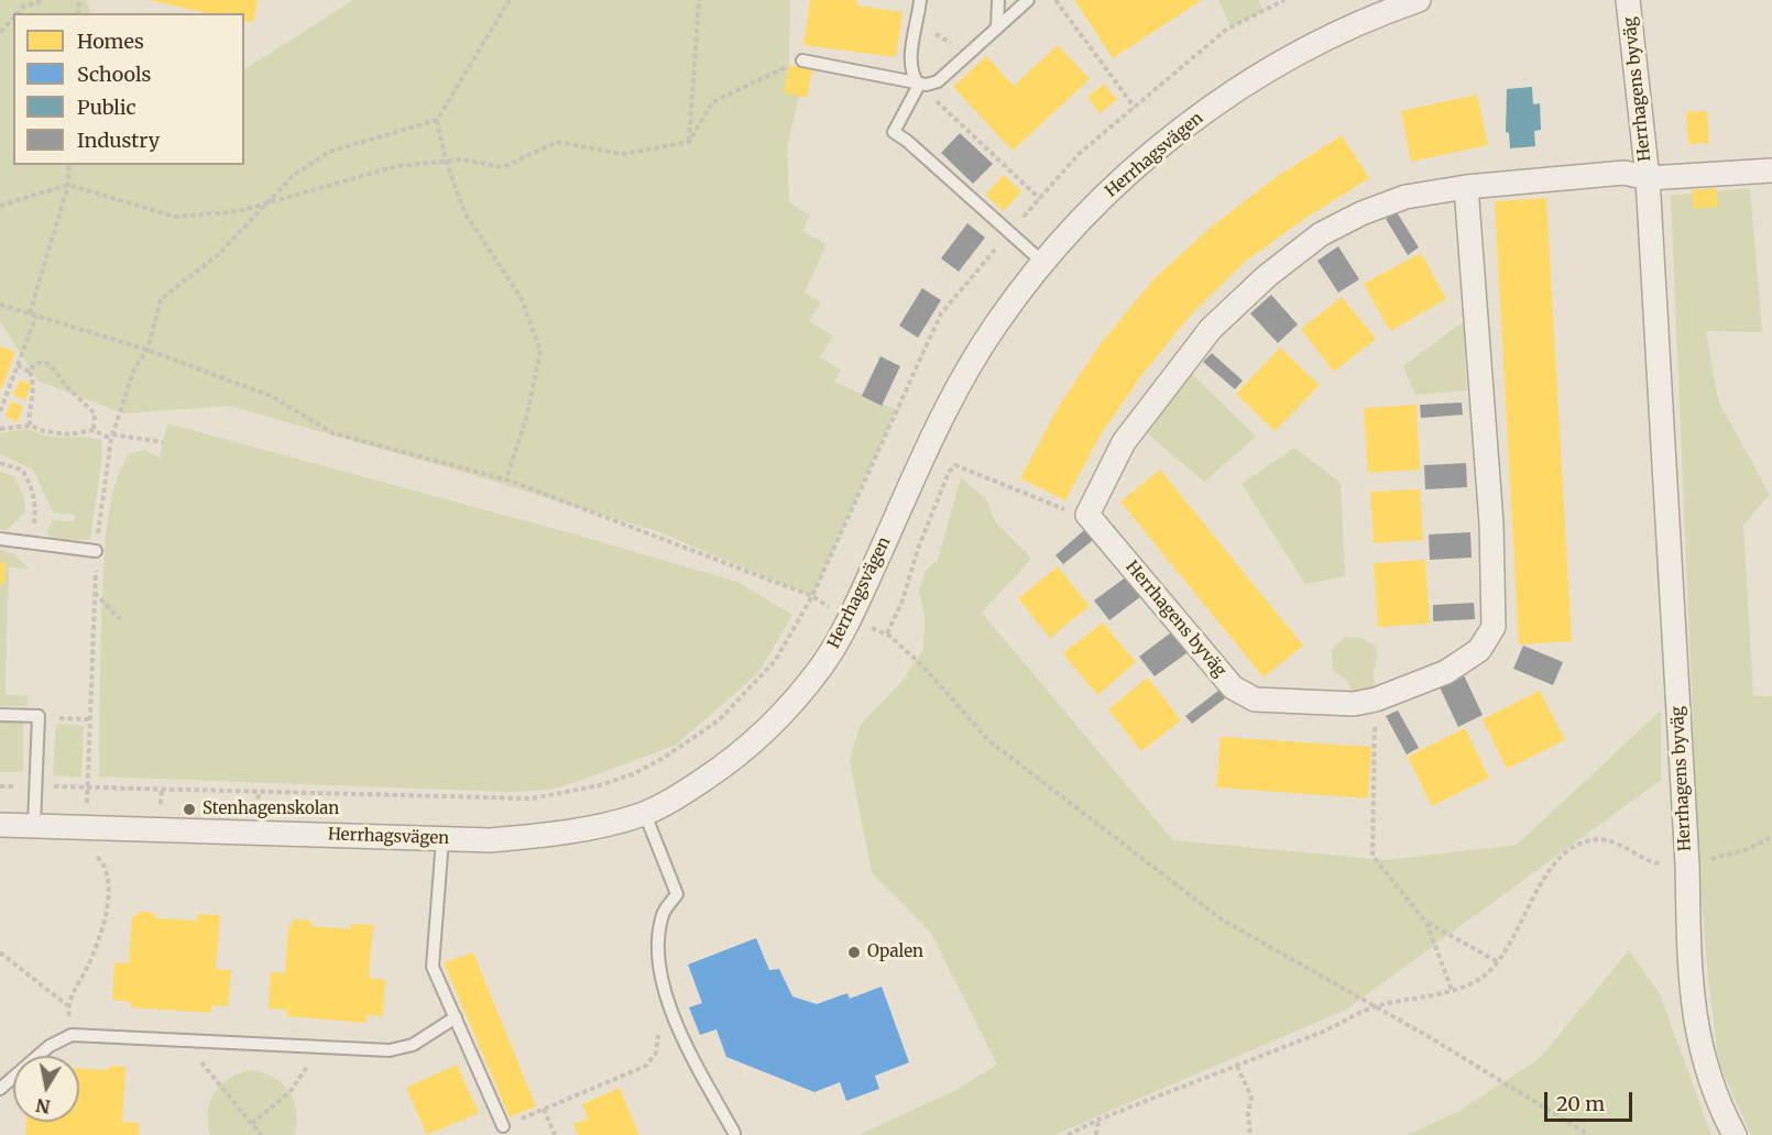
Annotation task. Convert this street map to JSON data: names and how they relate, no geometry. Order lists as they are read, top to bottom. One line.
{"streets":{"street":["Herrhagens byväg","Herrhagsvägen"]},"places":["Stenhagenskolan","Opalen"],"legend":["Homes","Schools","Public","Industry"],"scale_bar":"20 m","north":"bottom"}
